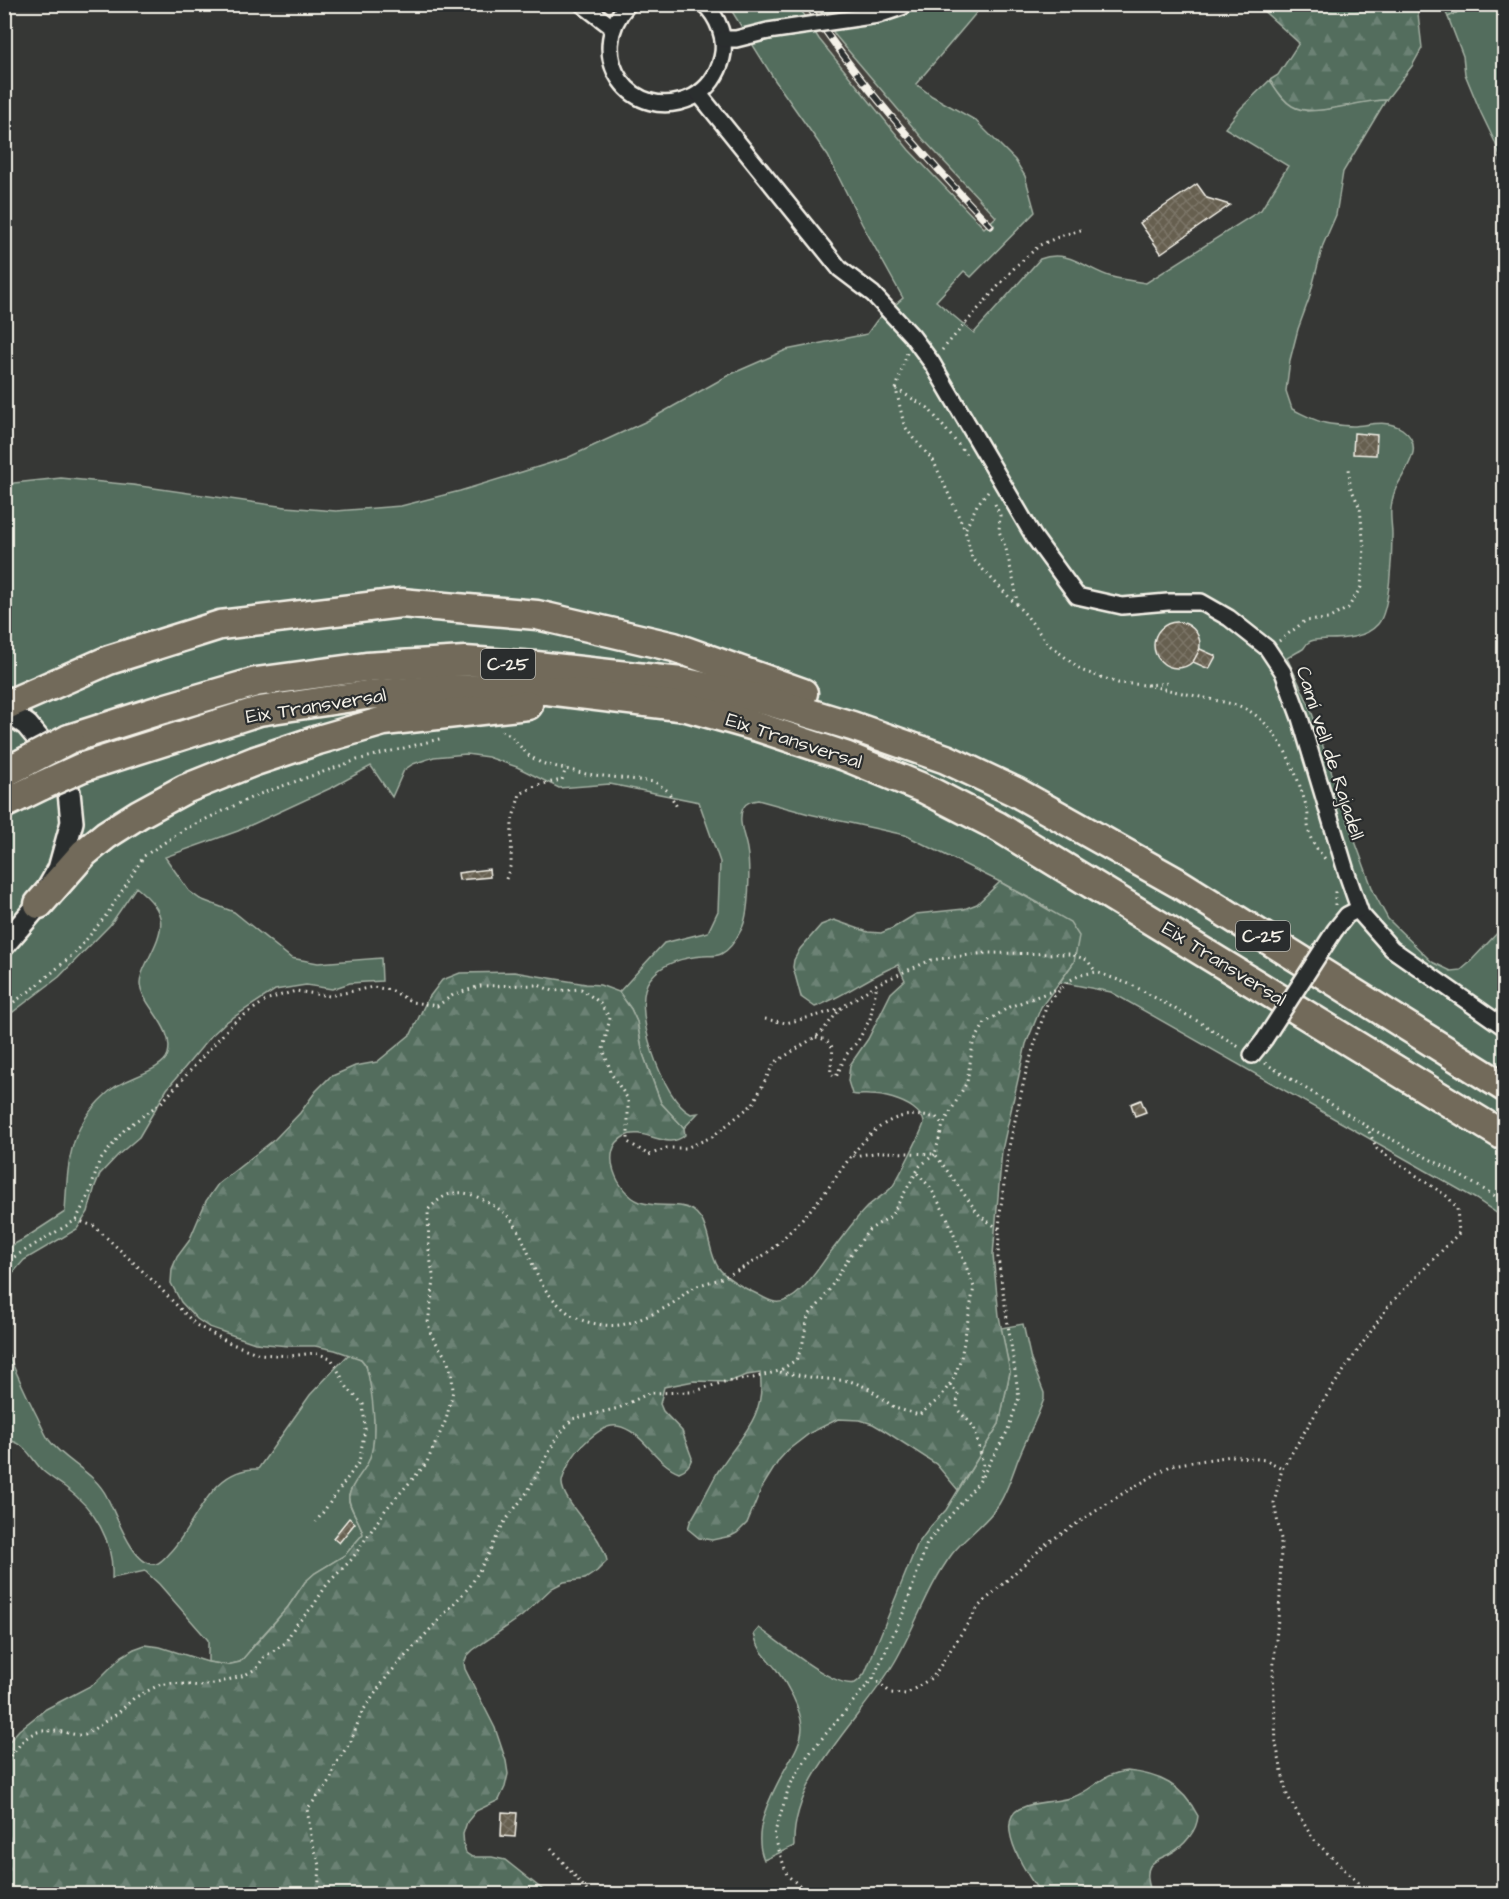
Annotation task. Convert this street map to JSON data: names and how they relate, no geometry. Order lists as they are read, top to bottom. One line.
{"streets":{"highway":["C-25","Eix Transversal"],"street":["Camí vell de Rajadell"]}}
